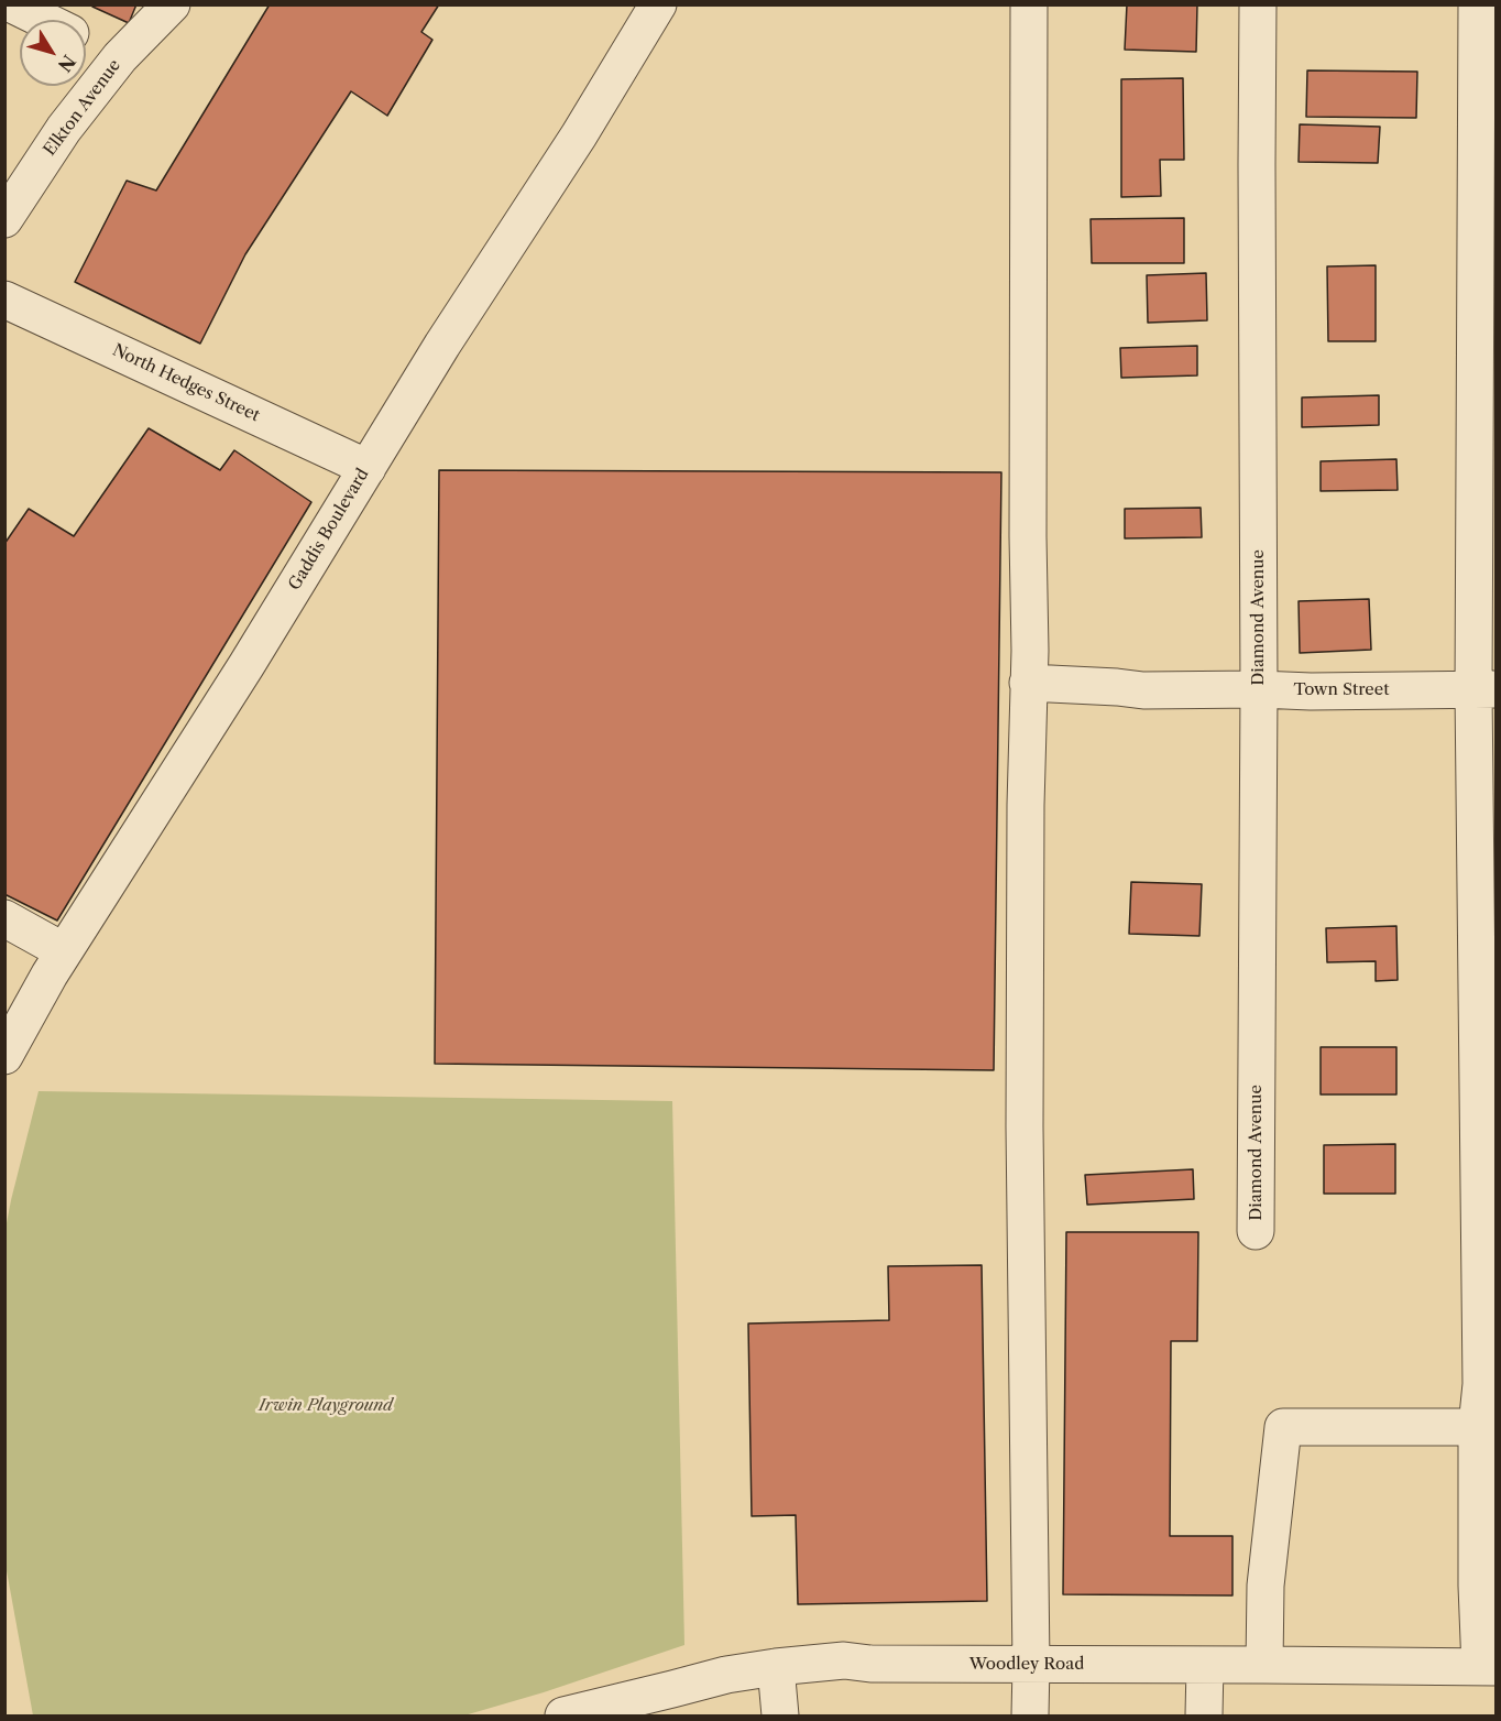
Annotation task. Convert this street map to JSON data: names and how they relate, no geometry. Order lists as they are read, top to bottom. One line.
{"streets":{"street":["Elkton Avenue","North Hedges Street","Gaddis Boulevard","Diamond Avenue","Town Street","Woodley Road"]},"crossings":[["North Hedges Street","Gaddis Boulevard"],["Diamond Avenue","Town Street"]],"parks":["Irwin Playground"],"north":"bottom right"}
